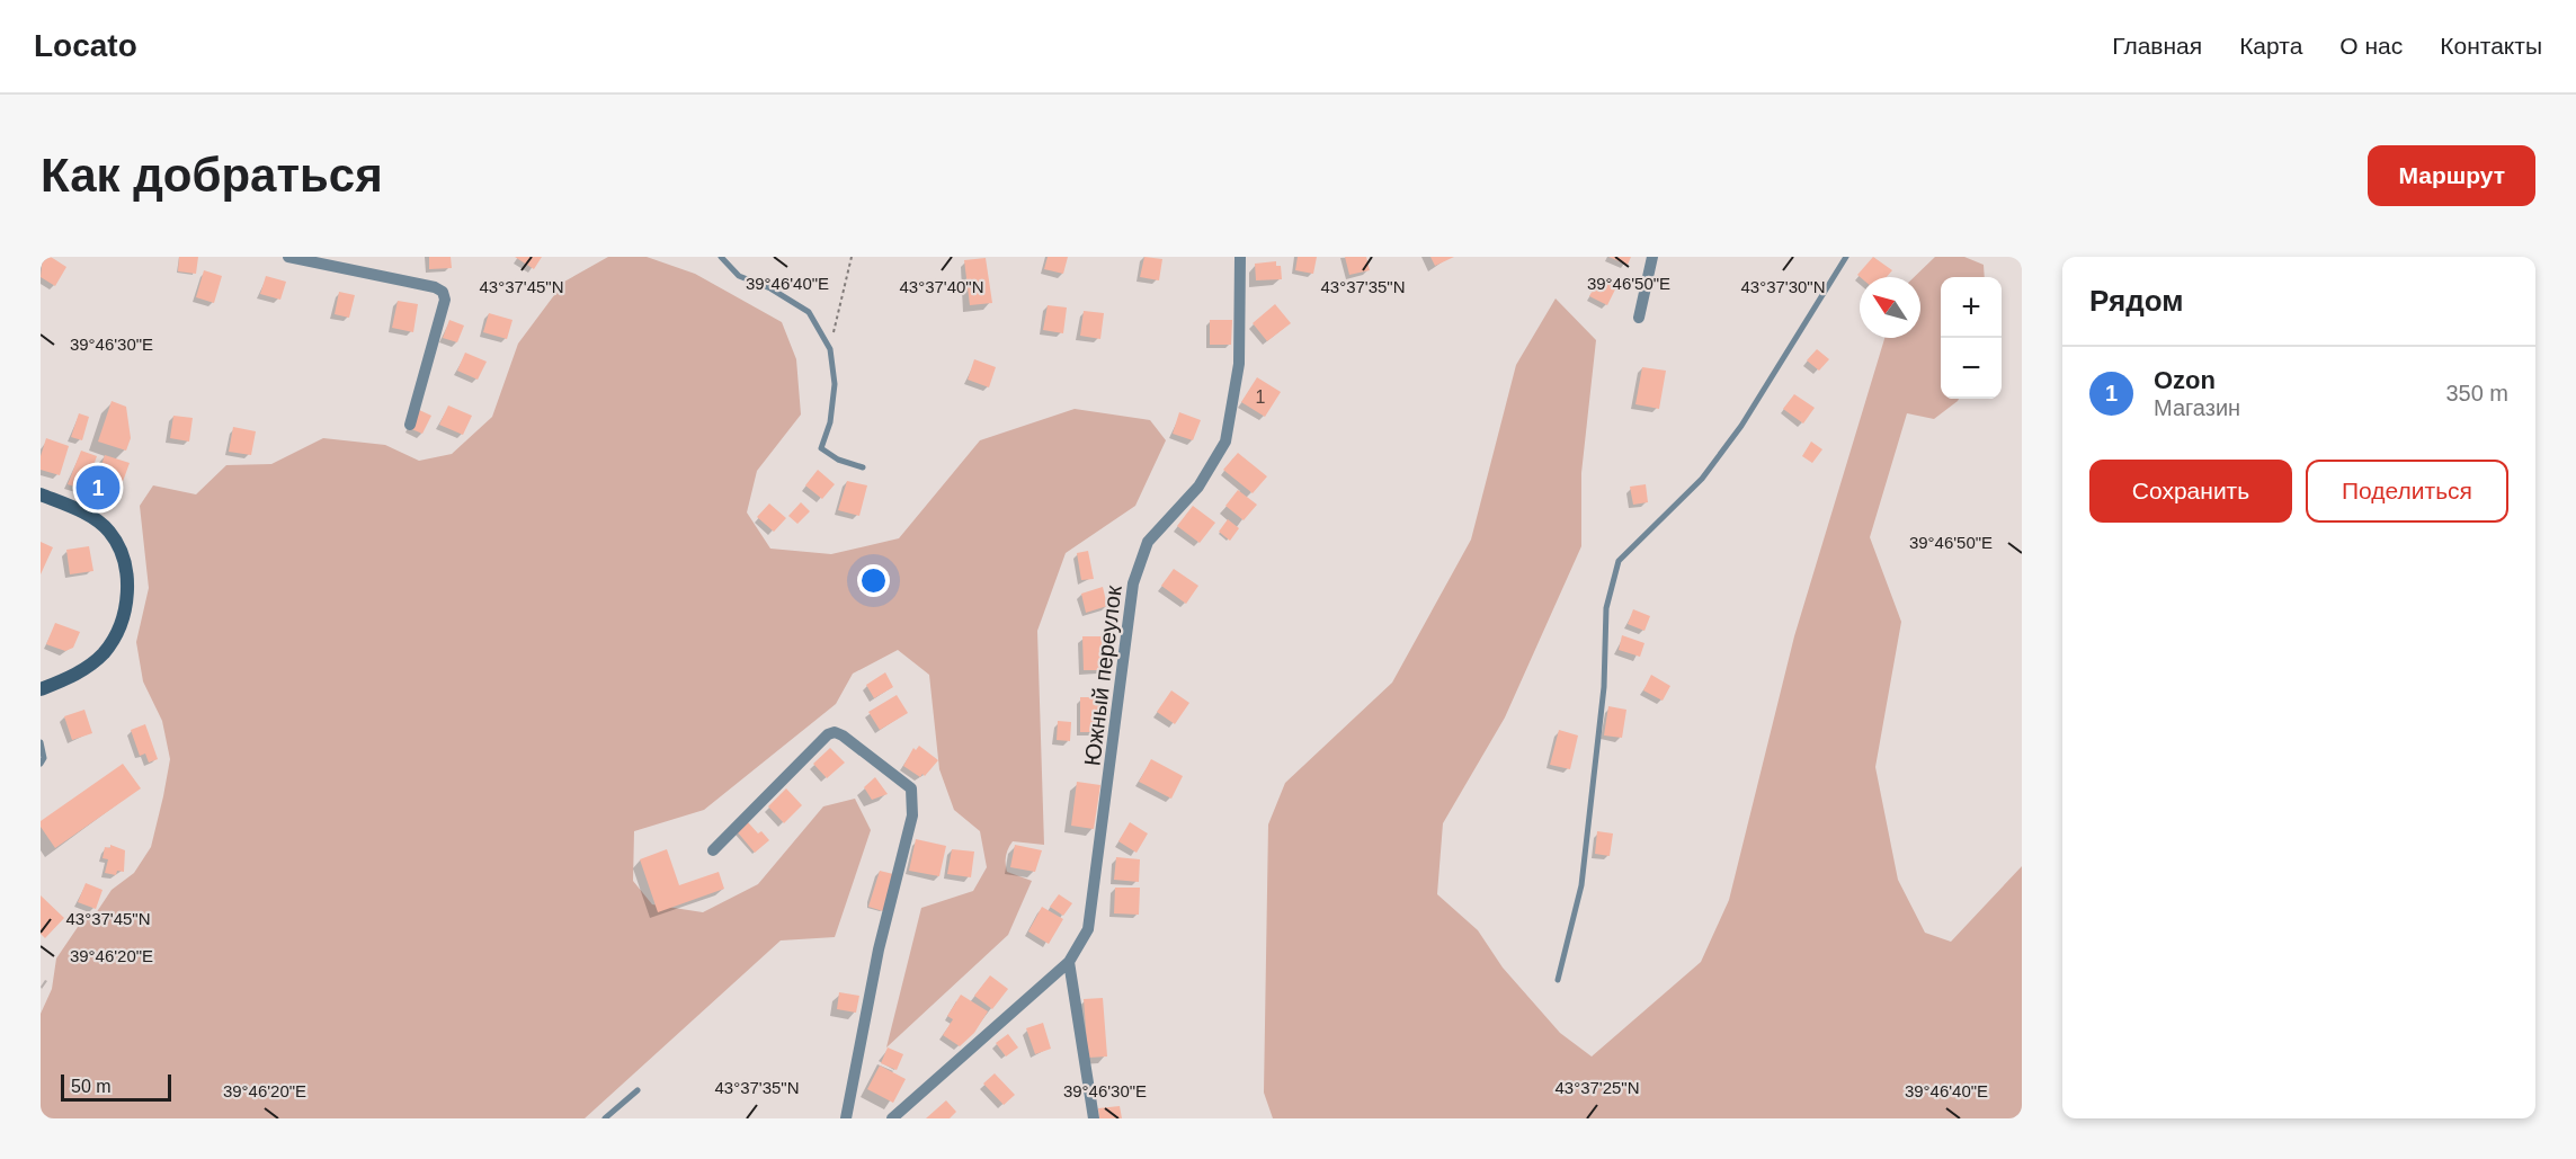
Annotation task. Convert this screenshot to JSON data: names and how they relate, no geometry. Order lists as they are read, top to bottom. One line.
{"streets":{"street":["Южный переулок"]},"house_numbers":["1"],"scale_bar":"50 m","north":"top left","page":{"header":"Locato","nav":["Главная","Карта","О нас","Контакты"],"buttons":["Маршрут",["Сохранить","Поделиться"]],"title":"Как добраться","heading":"Рядом","map_buttons":["+","−"],"list":[{"mark":"1","name":"Ozon","note":"Магазин","value":"350 m"}],"pins":"1","scale":"50 m"},"coordinates":["39°46'40\"E","39°46'50\"E","43°37'45\"N","43°37'40\"N","43°37'35\"N","43°37'30\"N","39°46'30\"E","39°46'20\"E","43°37'25\"N"]}
